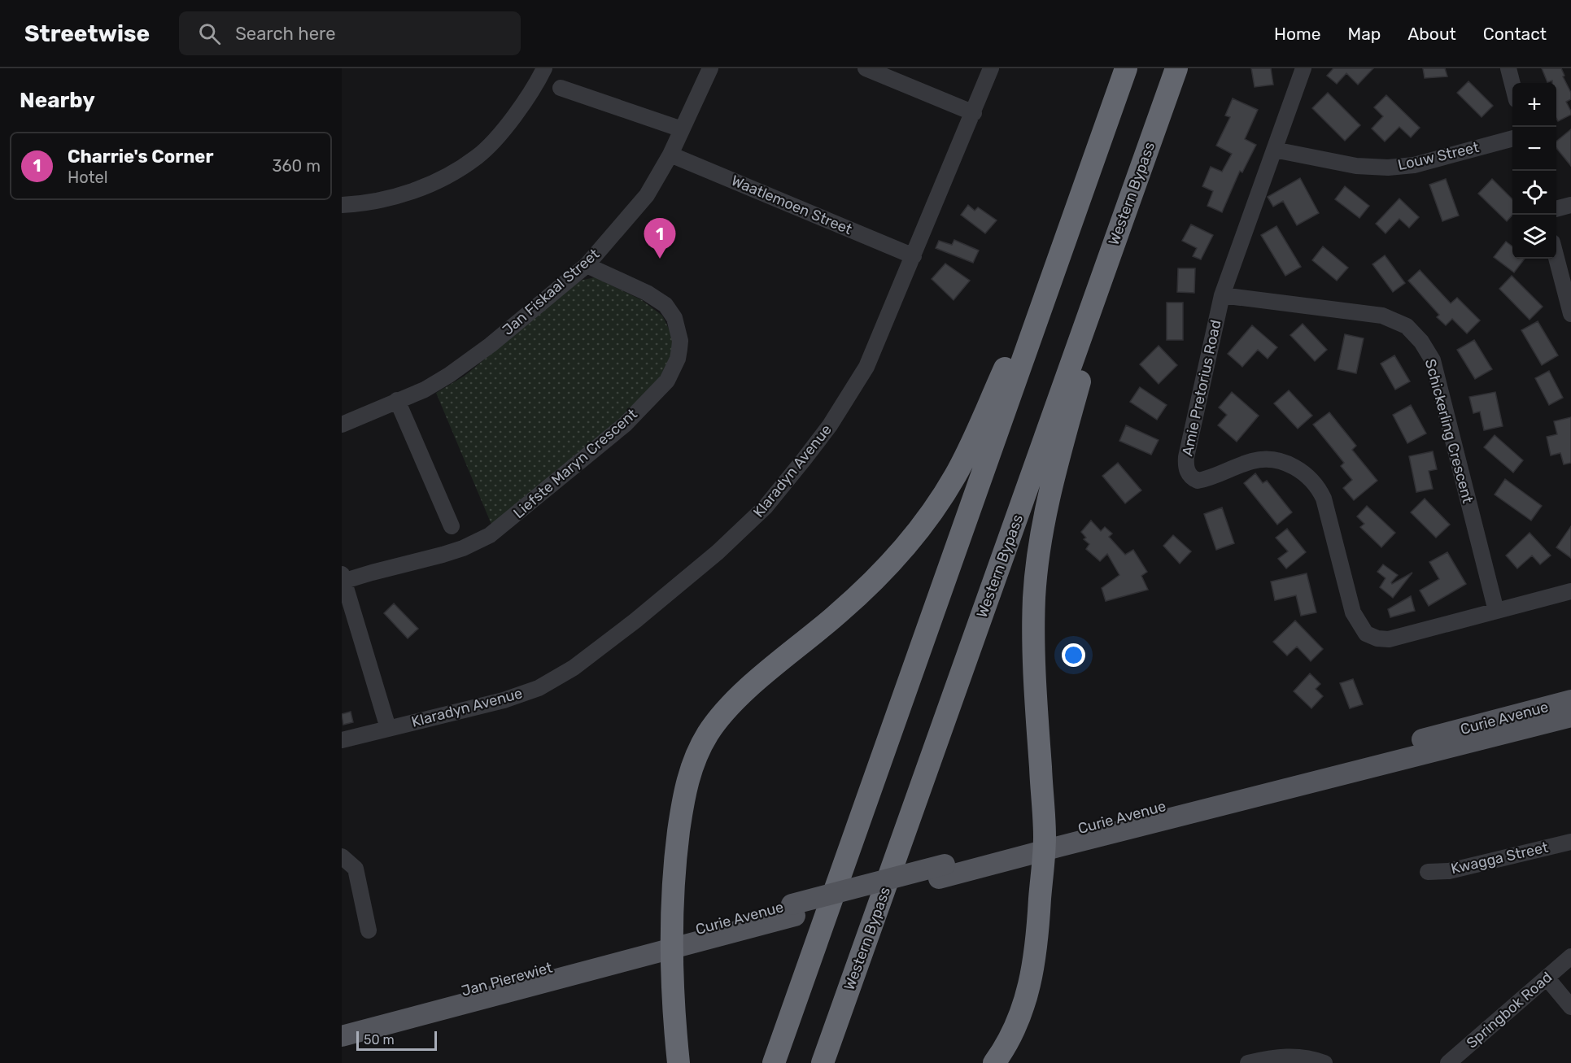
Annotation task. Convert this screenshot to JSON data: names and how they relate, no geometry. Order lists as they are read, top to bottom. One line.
{"streets":{"highway":["Western Bypass"],"main road":["Curie Avenue","Jan Pierewiet"],"street":["Louw Street","Waatlemoen Street","Jan Fiskaal Street","Amie Pretorius Road","Schickerling Crescent","Liefste Maryn Crescent","Klaradyn Avenue","Kwagga Street","Springbok Road"]},"crossings":[["Louw Street","Amie Pretorius Road"],["Waatlemoen Street","Jan Fiskaal Street"],["Waatlemoen Street","Klaradyn Avenue"],["Jan Fiskaal Street","Liefste Maryn Crescent"],["Amie Pretorius Road","Schickerling Crescent"],["Curie Avenue","Jan Pierewiet"]],"scale_bar":"50 m","page":{"header":"Streetwise","search":"Search here","nav":["Home","Map","About","Contact"],"heading":"Nearby","map_buttons":["+","−"],"list":[{"mark":"1","name":"Charrie's Corner","note":"Hotel","value":"360 m"}],"pins":"1","scale":"50 m"}}
